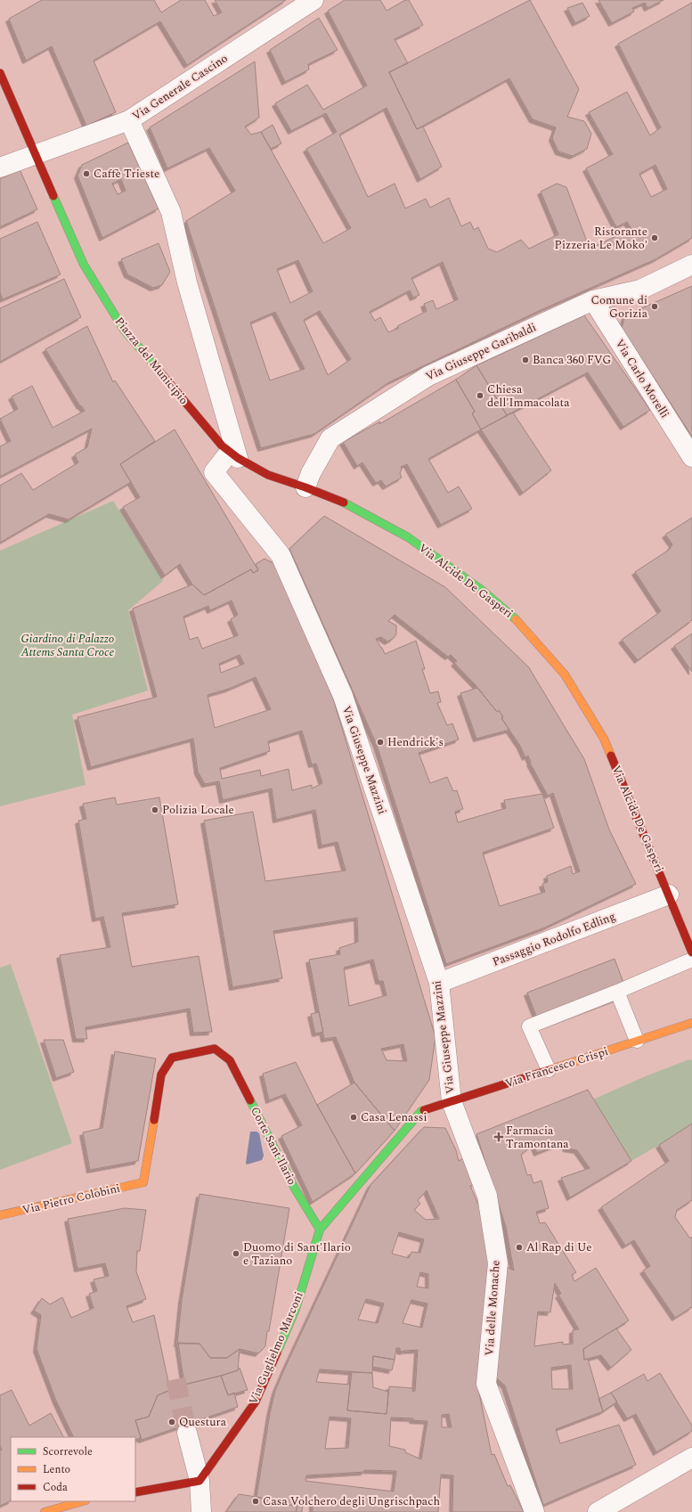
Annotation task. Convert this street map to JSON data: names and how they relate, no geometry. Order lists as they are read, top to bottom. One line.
{"streets":{"main road":["Piazza del Municipio","Via Alcide De Gasperi","Via Francesco Crispi","Corte Sant'Ilario","Via Pietro Colobini","Via Guglielmo Marconi"],"street":["Via Generale Cascino","Via Giuseppe Garibaldi","Via Carlo Morelli","Via Giuseppe Mazzini","Passaggio Rodolfo Edling","Via delle Monache"]},"crossings":[["Via Generale Cascino","Piazza del Municipio"],["Via Giuseppe Garibaldi","Piazza del Municipio"],["Via Giuseppe Garibaldi","Via Carlo Morelli"],["Via Giuseppe Garibaldi","Via Alcide De Gasperi"],["Piazza del Municipio","Via Alcide De Gasperi"],["Piazza del Municipio","Via Giuseppe Mazzini"],["Via Alcide De Gasperi","Passaggio Rodolfo Edling"],["Via Giuseppe Mazzini","Passaggio Rodolfo Edling"],["Via Giuseppe Mazzini","Via Francesco Crispi"],["Via Giuseppe Mazzini","Via delle Monache"],["Via Francesco Crispi","Via delle Monache"],["Via Francesco Crispi","Via Guglielmo Marconi"],["Corte Sant'Ilario","Via Pietro Colobini"],["Corte Sant'Ilario","Via Guglielmo Marconi"]],"parks":["Giardino di Palazzo Attems Santa Croce"],"places":{"other":["Caffè Trieste","Ristorante Pizzeria Le Moko'","Comune di Gorizia","Banca 360 FVG","Chiesa dell'Immacolata","Hendrick's","Polizia Locale","Casa Lenassi","Al Rap di Ue","Duomo di Sant'Ilario e Taziano","Questura","Casa Volchero degli Ungrischpach"],"health":["Farmacia Tramontana"]},"legend":["Scorrevole","Lento","Coda"]}
